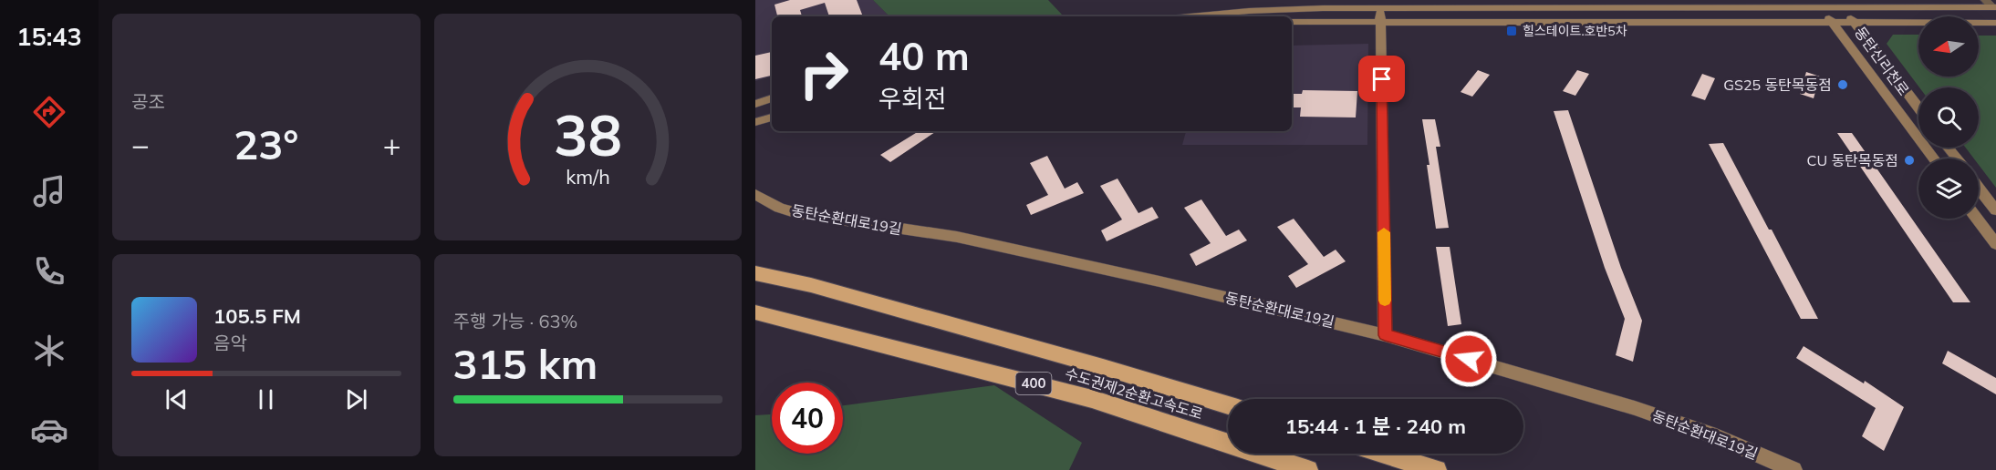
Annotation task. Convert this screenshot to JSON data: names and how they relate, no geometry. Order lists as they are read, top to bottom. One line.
{"streets":{"highway":["400","수도권제2순환고속도로"],"main road":["동탄신리천로","동탄순환대로19길"]},"places":{"transit":["힐스테이트.호반5차"],"other":["GS25 동탄목동점","CU 동탄목동점"]},"north":"left","page":{"tabs":"15:43","tile":["공조",["주행 가능 · 63%","315 km"]],"turn":["40 m","우회전"],"heat":["−","23°","+"],"song":["105.5 FM","음악"],"limit":"40","trip":"15:44 · 1 분 · 240 m","gauge":["38","km/h"]}}
